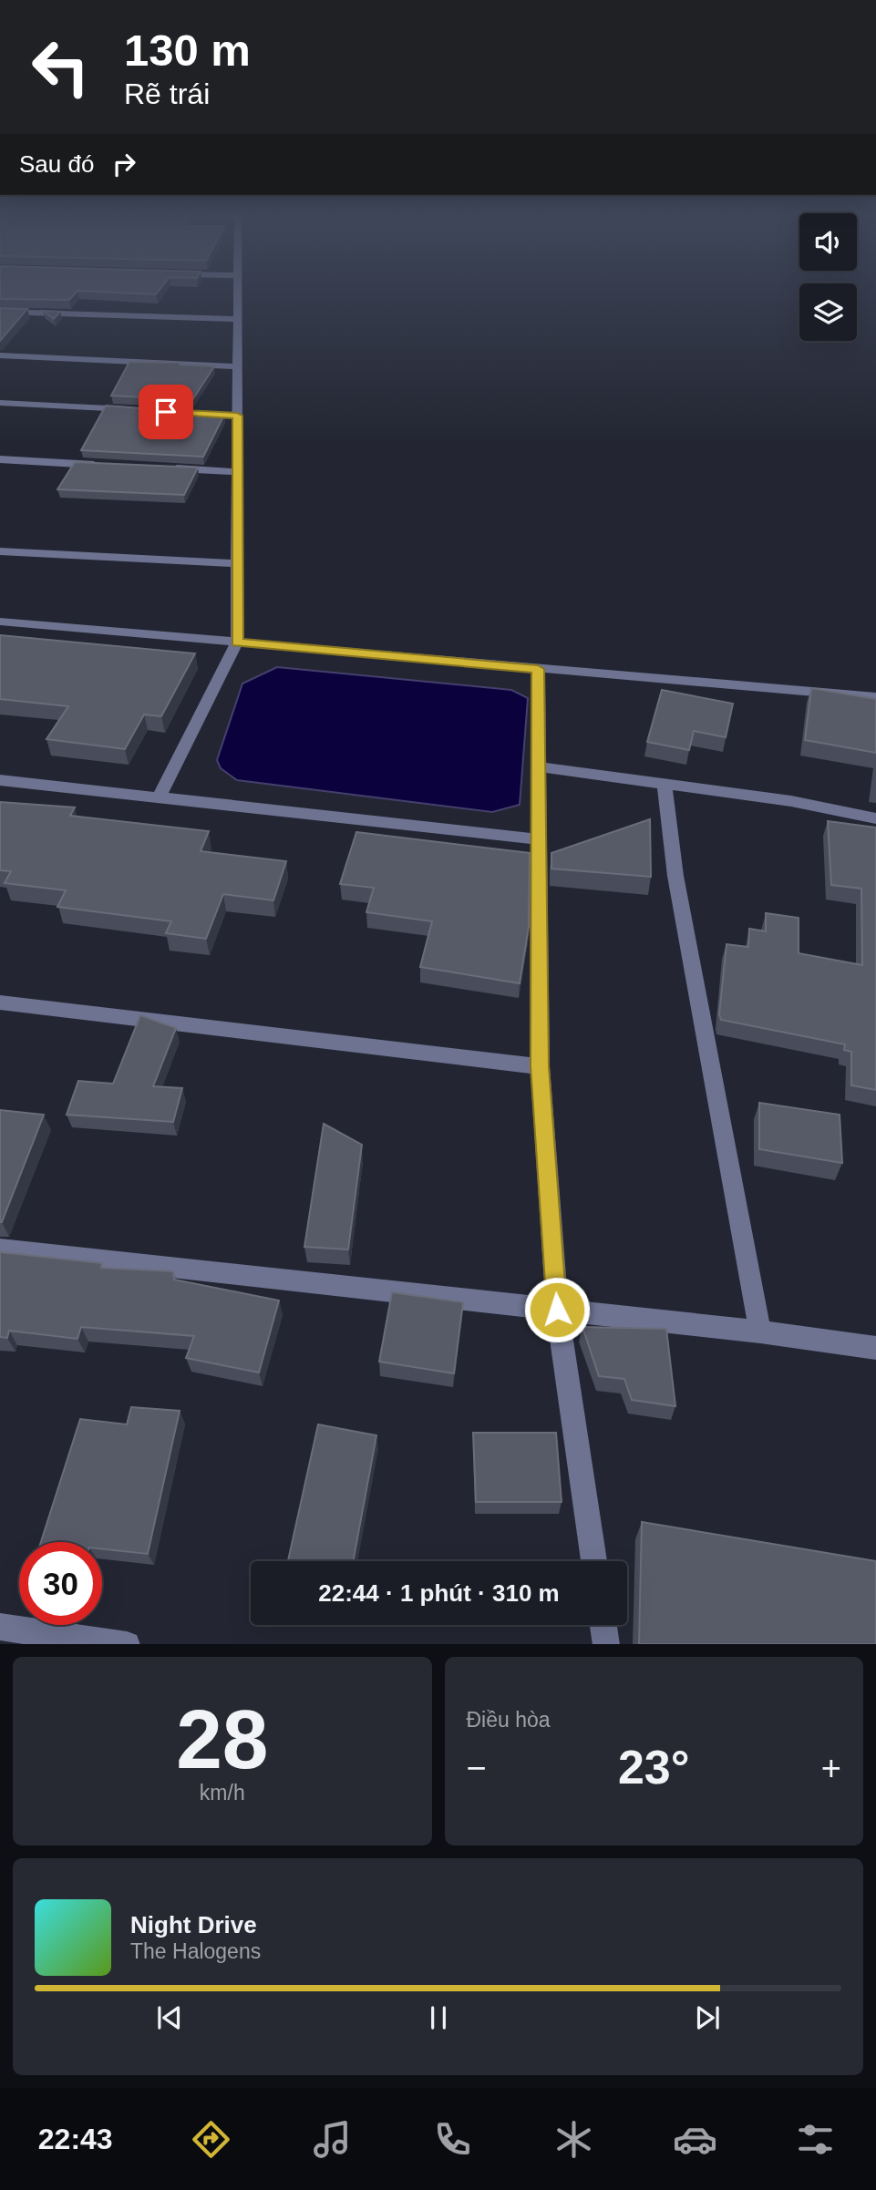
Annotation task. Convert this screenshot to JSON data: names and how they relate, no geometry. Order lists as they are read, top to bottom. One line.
{"page":{"turn":["130 m","Rẽ trái"],"then":"Sau đó","limit":"30","trip":"22:44 · 1 phút · 310 m","tile":[["28","km/h"],"Điều hòa"],"heat":["−","23°","+"],"song":["Night Drive","The Halogens"],"tabs":"22:43"}}
